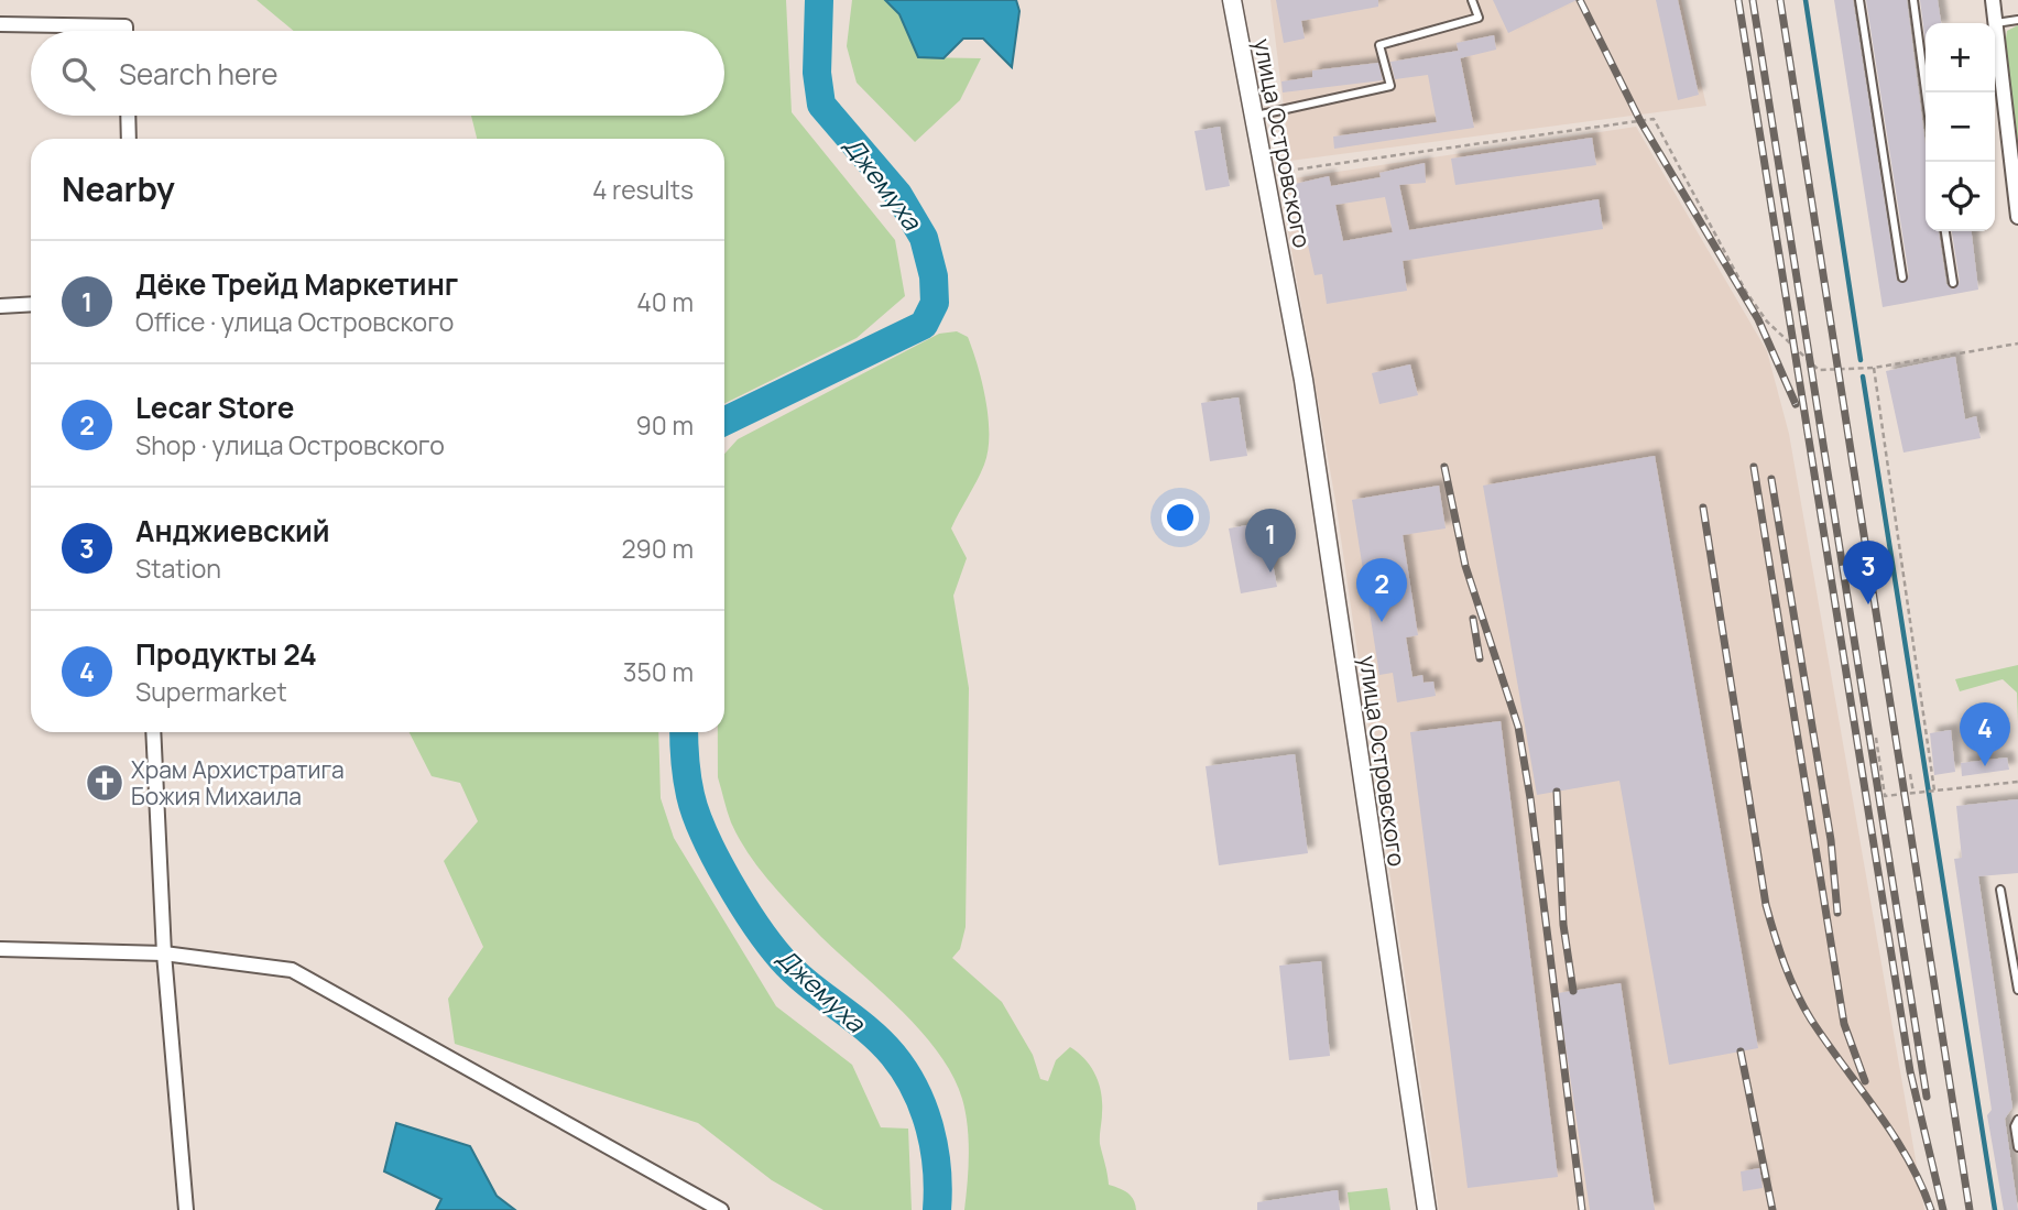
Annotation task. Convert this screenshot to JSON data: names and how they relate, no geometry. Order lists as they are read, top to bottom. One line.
{"streets":{"street":["улица Островского"]},"water":["Джемуха"],"places":{"church":["Храм Архистратига Божия Михаила"]},"page":{"map_buttons":["+","−"],"search":"Search here","heading":["Nearby","4 results"],"list":[{"mark":"1","name":"Дёке Трейд Маркетинг","note":"Office · улица Островского","value":"40 m"},{"mark":"2","name":"Lecar Store","note":"Shop · улица Островского","value":"90 m"},{"mark":"3","name":"Анджиевский","note":"Station","value":"290 m"},{"mark":"4","name":"Продукты 24","note":"Supermarket","value":"350 m"}],"pins":["1","3","2","4"]}}
